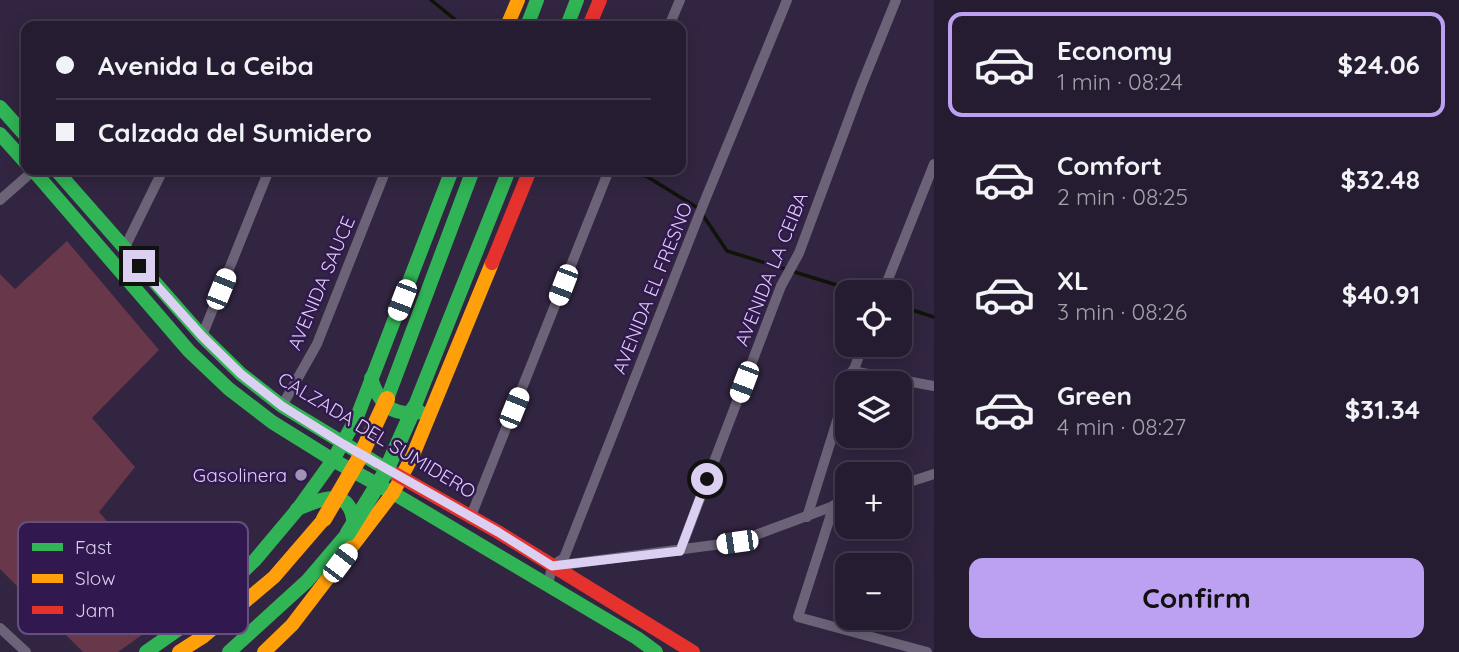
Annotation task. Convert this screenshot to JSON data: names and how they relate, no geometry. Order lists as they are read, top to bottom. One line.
{"streets":{"main road":["CALZADA DEL SUMIDERO"],"street":["AVENIDA LA CEIBA","AVENIDA SAUCE","AVENIDA EL FRESNO"]},"crossings":[["AVENIDA SAUCE","CALZADA DEL SUMIDERO"],["AVENIDA EL FRESNO","CALZADA DEL SUMIDERO"]],"places":["Gasolinera"],"legend":["Fast","Slow","Jam"],"page":{"list":[{"name":"Economy","note":"1 min · 08:24","value":"$24.06"},{"name":"Comfort","note":"2 min · 08:25","value":"$32.48"},{"name":"XL","note":"3 min · 08:26","value":"$40.91"},{"name":"Green","note":"4 min · 08:27","value":"$31.34"}],"banner":["Avenida La Ceiba","Calzada del Sumidero"],"map_buttons":["+","−"],"buttons":"Confirm"}}
